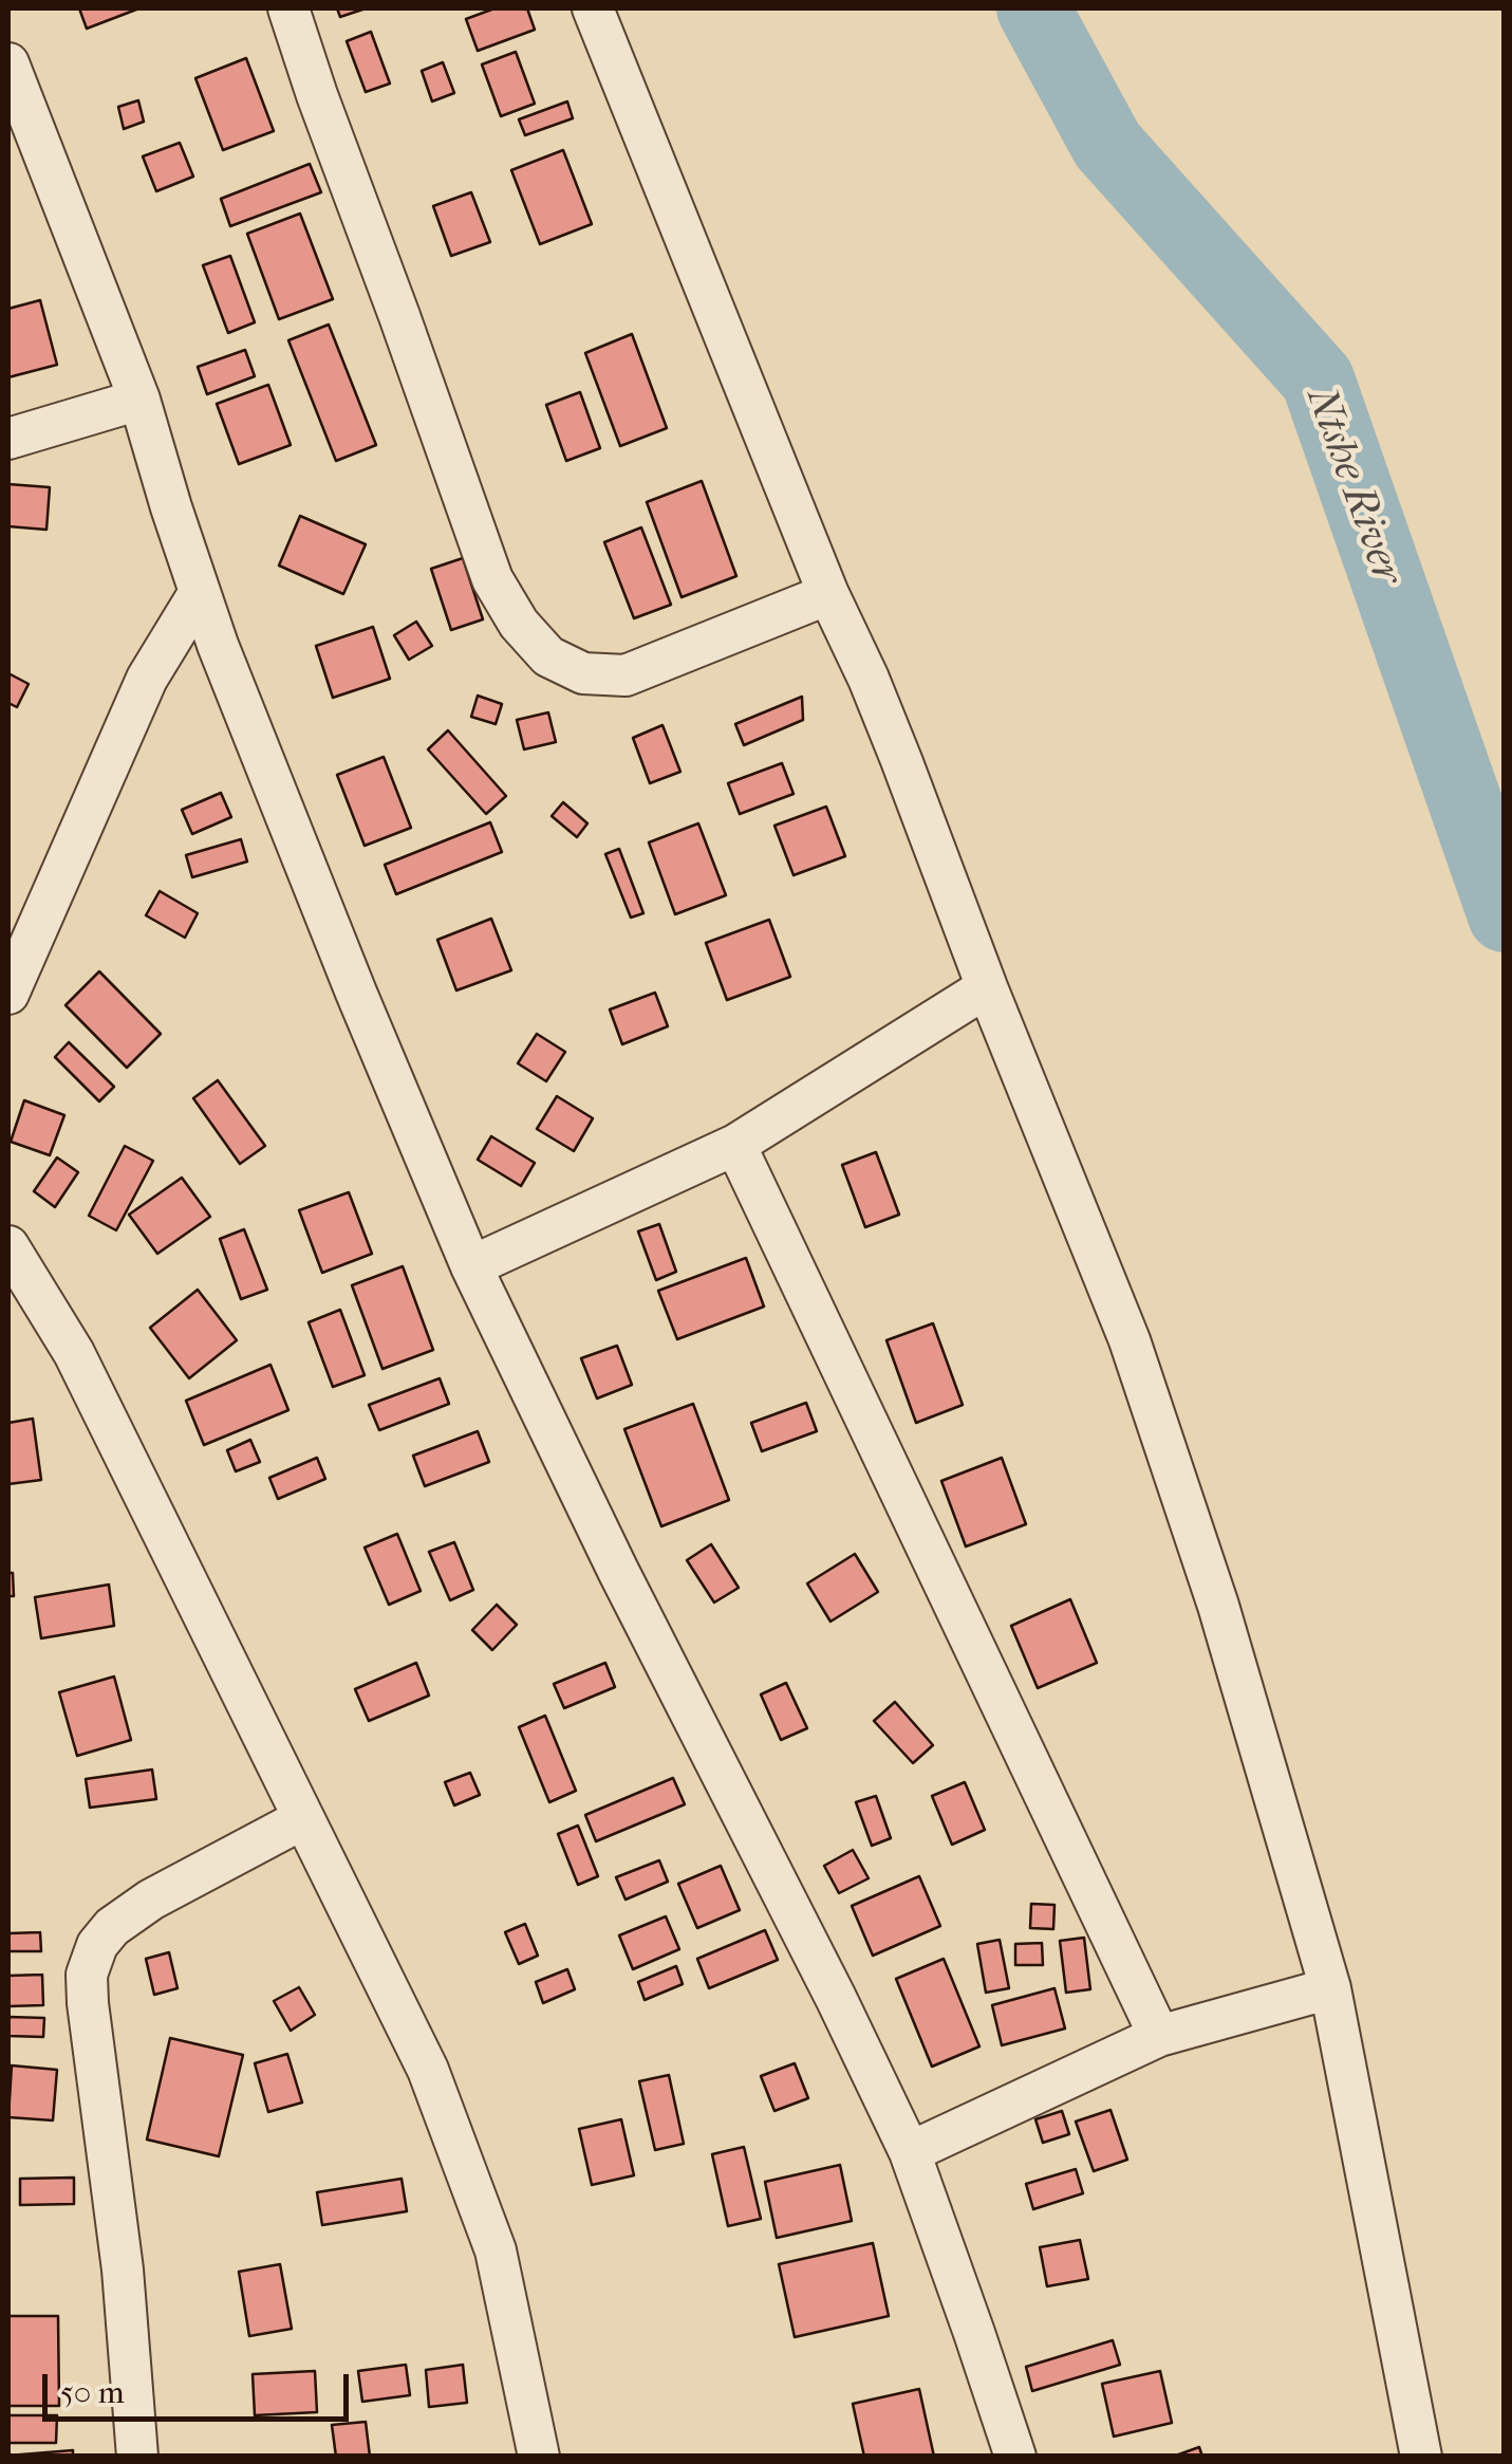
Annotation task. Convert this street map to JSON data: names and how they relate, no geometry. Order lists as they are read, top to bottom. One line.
{"water":["Ntshe River"],"scale_bar":"50 m"}
